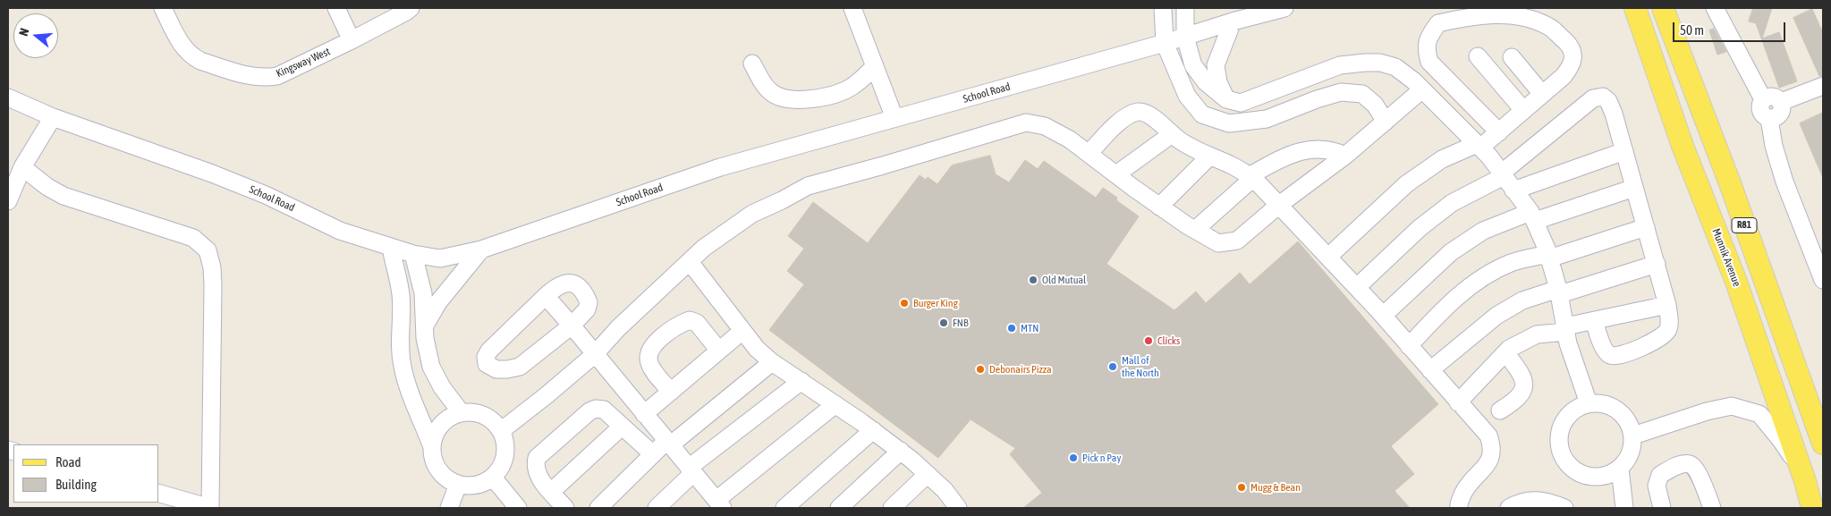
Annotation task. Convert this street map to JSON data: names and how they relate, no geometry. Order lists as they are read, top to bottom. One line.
{"streets":{"main road":["R81","Munnik Avenue"],"street":["Kingsway West","School Road"]},"places":["Old Mutual","Burger King","FNB","MTN","Clicks","Mall of the North","Debonairs Pizza","Pick n Pay","Mugg & Bean"],"legend":["Road","Building"],"scale_bar":"50 m","north":"left"}
